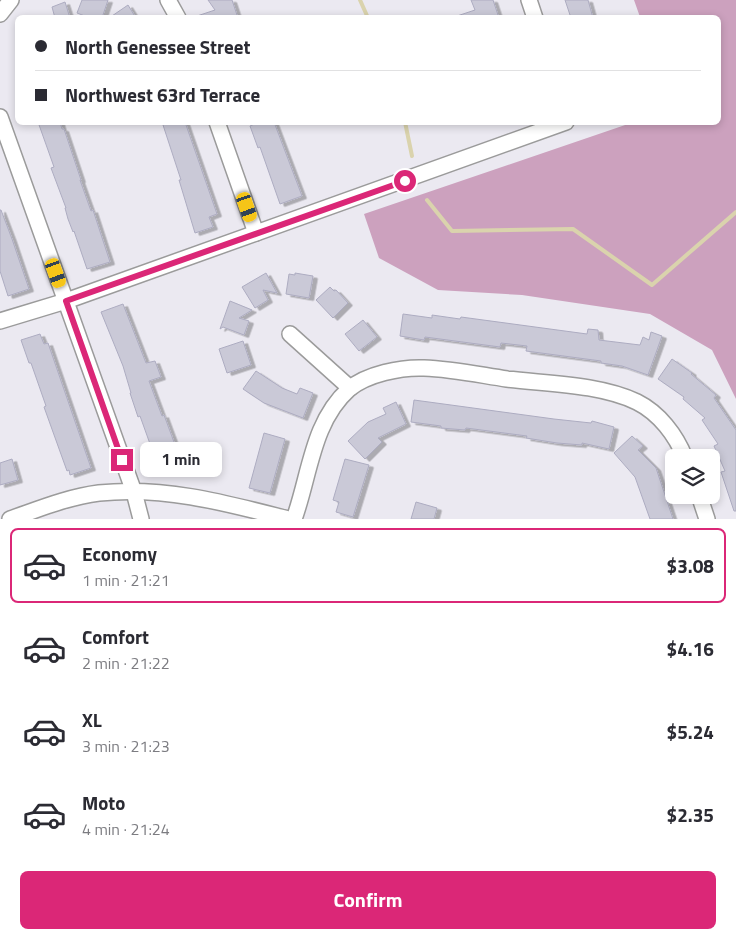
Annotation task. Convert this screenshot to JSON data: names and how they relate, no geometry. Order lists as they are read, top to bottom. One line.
{"page":{"banner":["North Genessee Street","Northwest 63rd Terrace"],"bubble":"1 min","list":[{"name":"Economy","note":"1 min · 21:21","value":"$3.08"},{"name":"Comfort","note":"2 min · 21:22","value":"$4.16"},{"name":"XL","note":"3 min · 21:23","value":"$5.24"},{"name":"Moto","note":"4 min · 21:24","value":"$2.35"}],"buttons":"Confirm"}}
